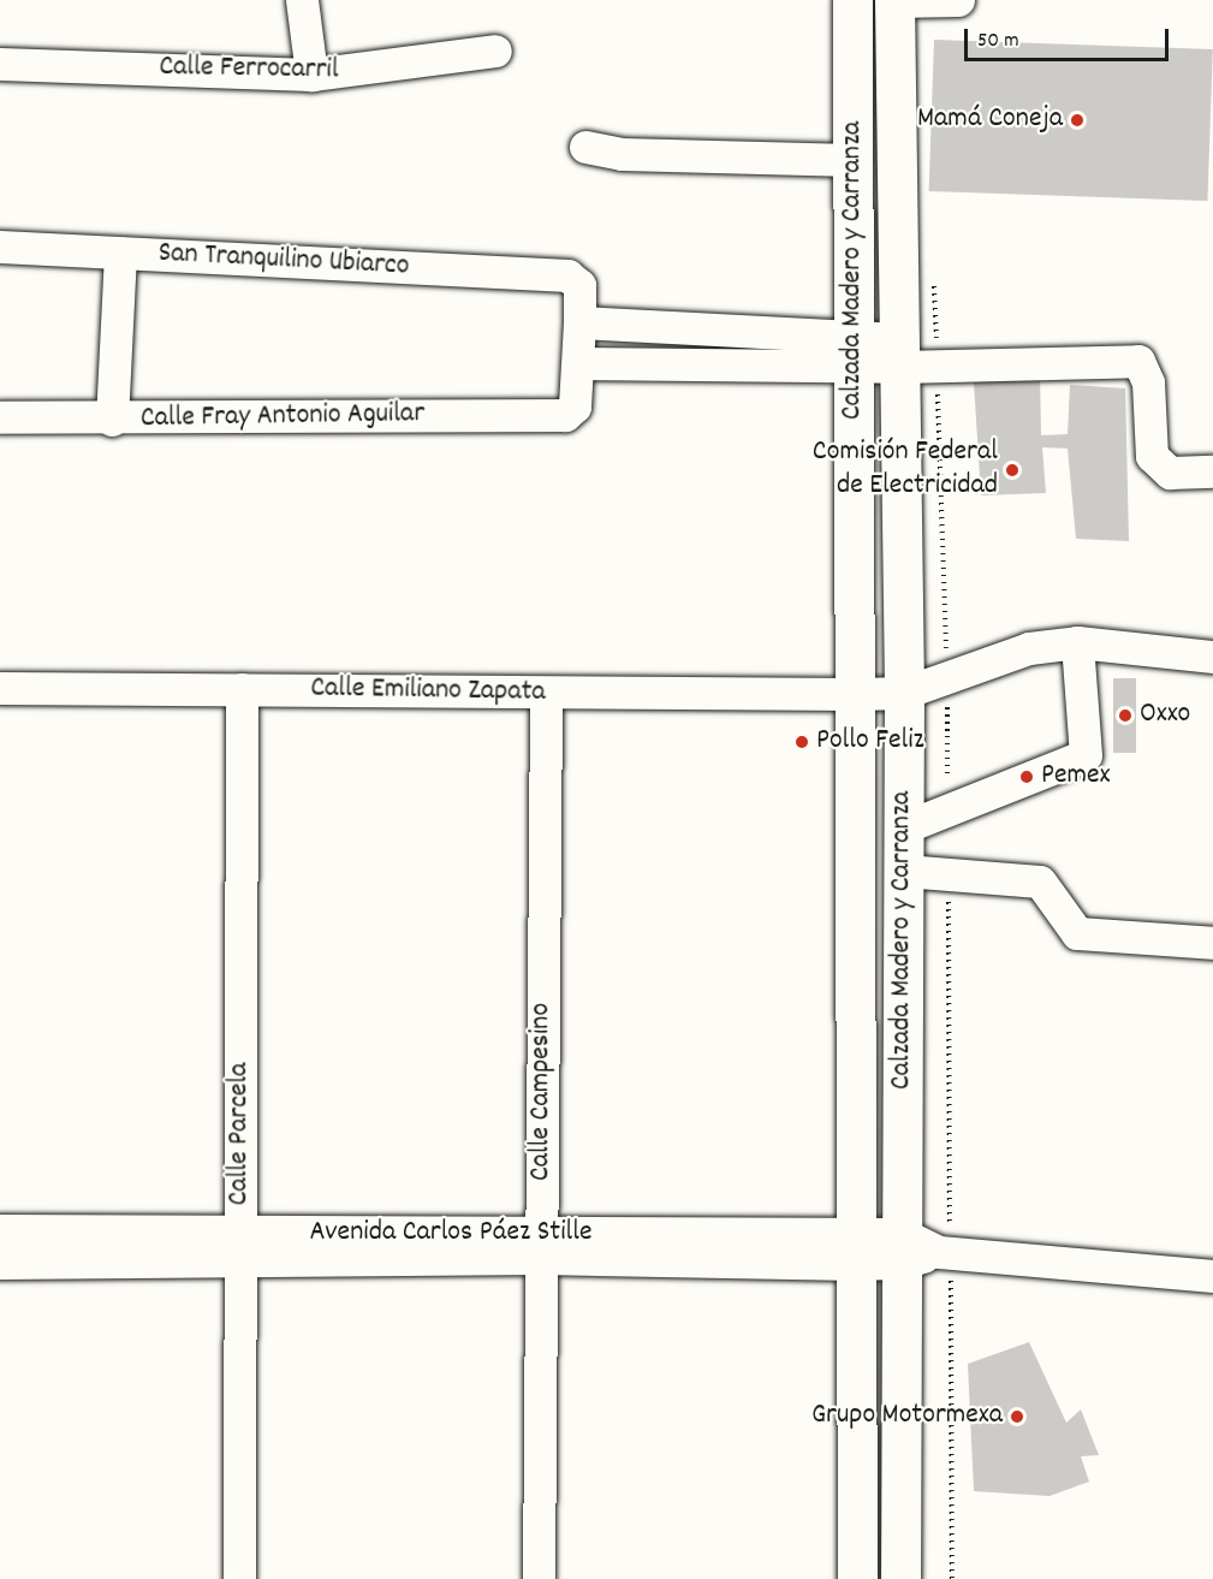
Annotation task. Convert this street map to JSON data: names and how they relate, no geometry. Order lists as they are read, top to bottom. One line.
{"streets":{"main road":["Calzada Madero y Carranza"],"street":["Calle Ferrocarril","San Tranquilino Ubiarco","Calle Fray Antonio Aguilar","Calle Emiliano Zapata","Calle Campesino","Calle Parcela","Avenida Carlos Páez Stille"]},"crossings":[["Calzada Madero y Carranza","Calle Emiliano Zapata"],["Calzada Madero y Carranza","Avenida Carlos Páez Stille"],["Calle Emiliano Zapata","Calle Campesino"],["Calle Emiliano Zapata","Calle Parcela"],["Calle Campesino","Avenida Carlos Páez Stille"],["Calle Parcela","Avenida Carlos Páez Stille"]],"places":["Mamá Coneja","Comisión Federal de Electricidad","Oxxo","Pollo Feliz","Pemex","Grupo Motormexa"],"scale_bar":"50 m"}
